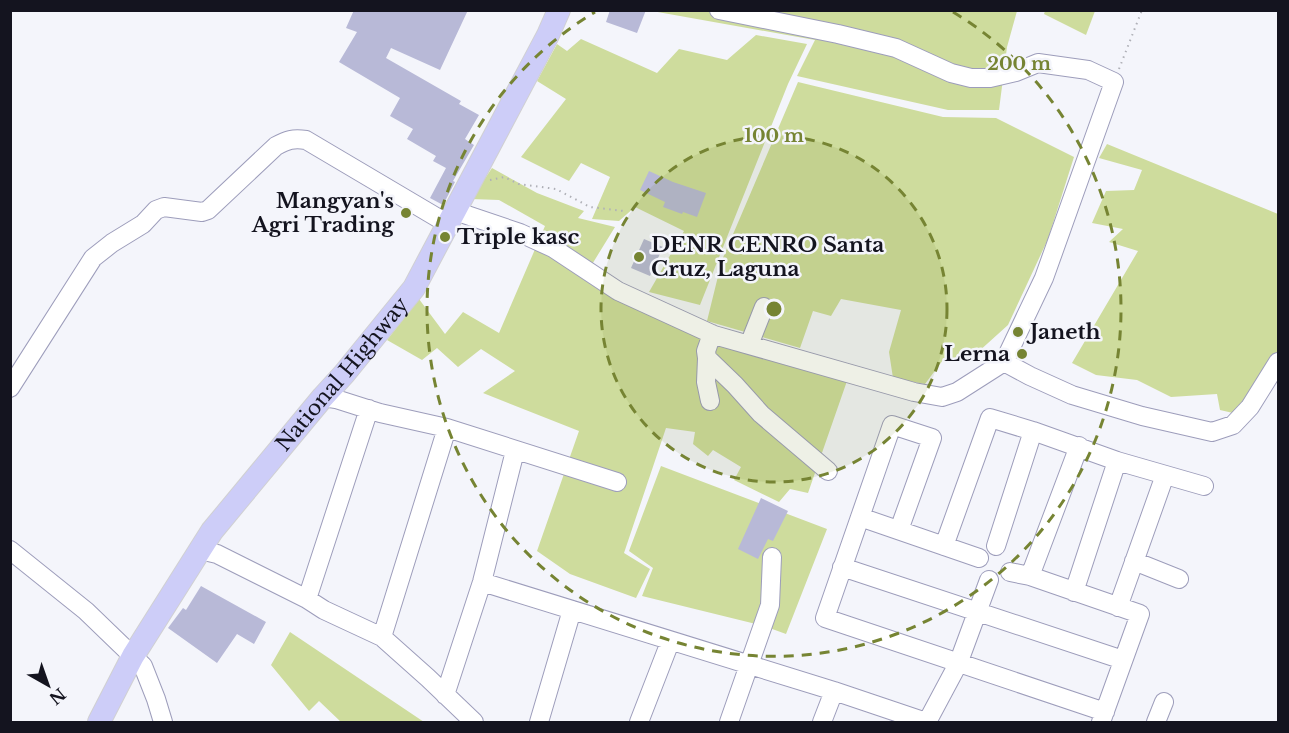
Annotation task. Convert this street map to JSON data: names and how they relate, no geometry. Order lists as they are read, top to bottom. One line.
{"streets":{"main road":["National Highway"]},"places":["Mangyan's Agri Trading","Triple kasc","DENR CENRO Santa Cruz, Laguna","Janeth","Lerna"],"north":"bottom right","rings":["200 m","100 m"]}
